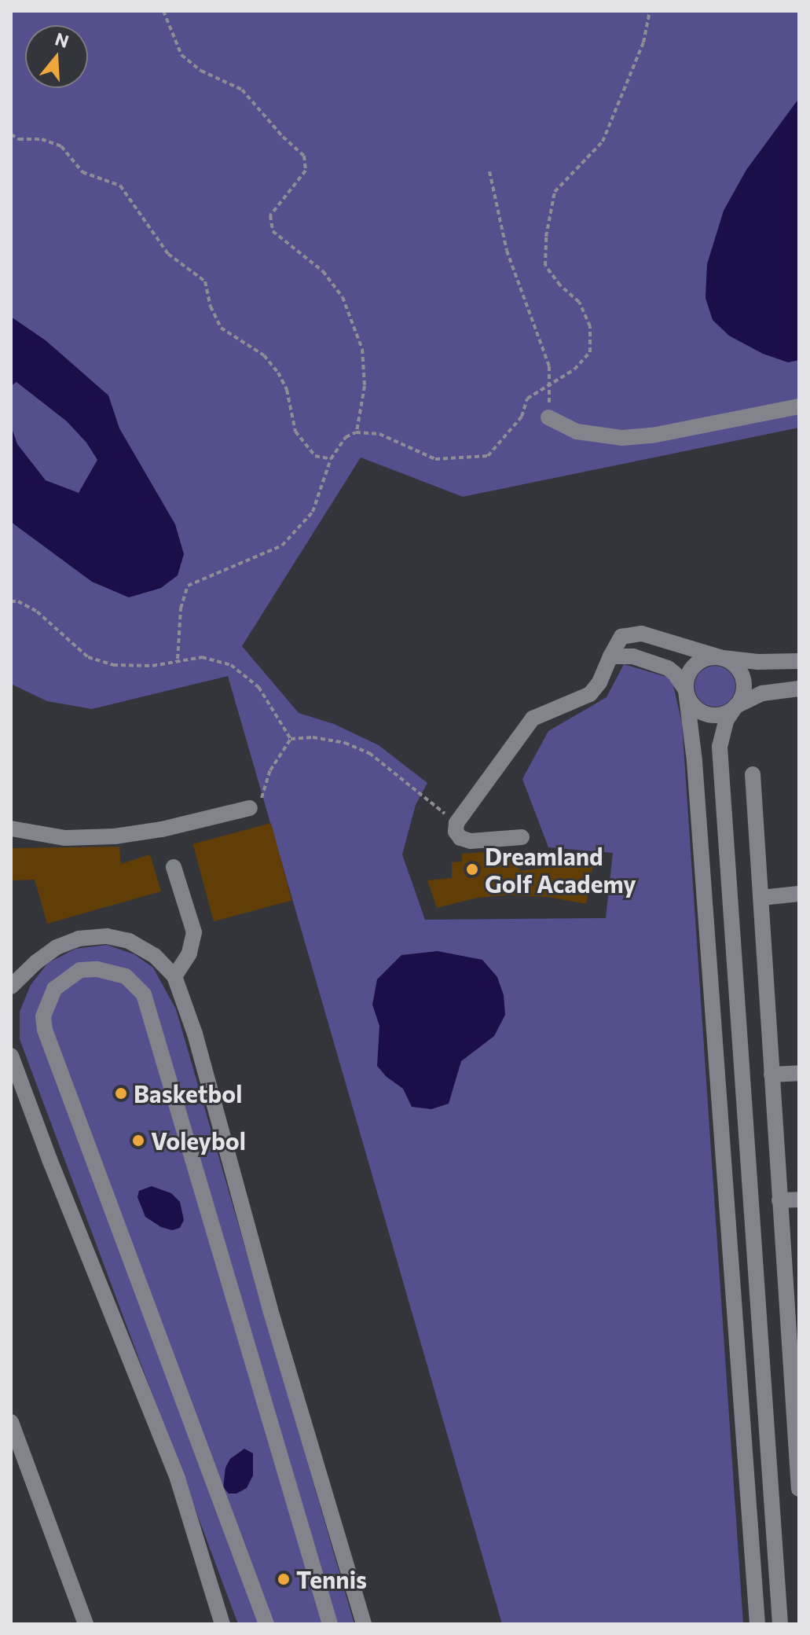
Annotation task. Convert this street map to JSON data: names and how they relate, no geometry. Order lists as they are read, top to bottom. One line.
{"places":["Dreamland Golf Academy","Basketbol","Voleybol","Tennis"],"north":"top"}
